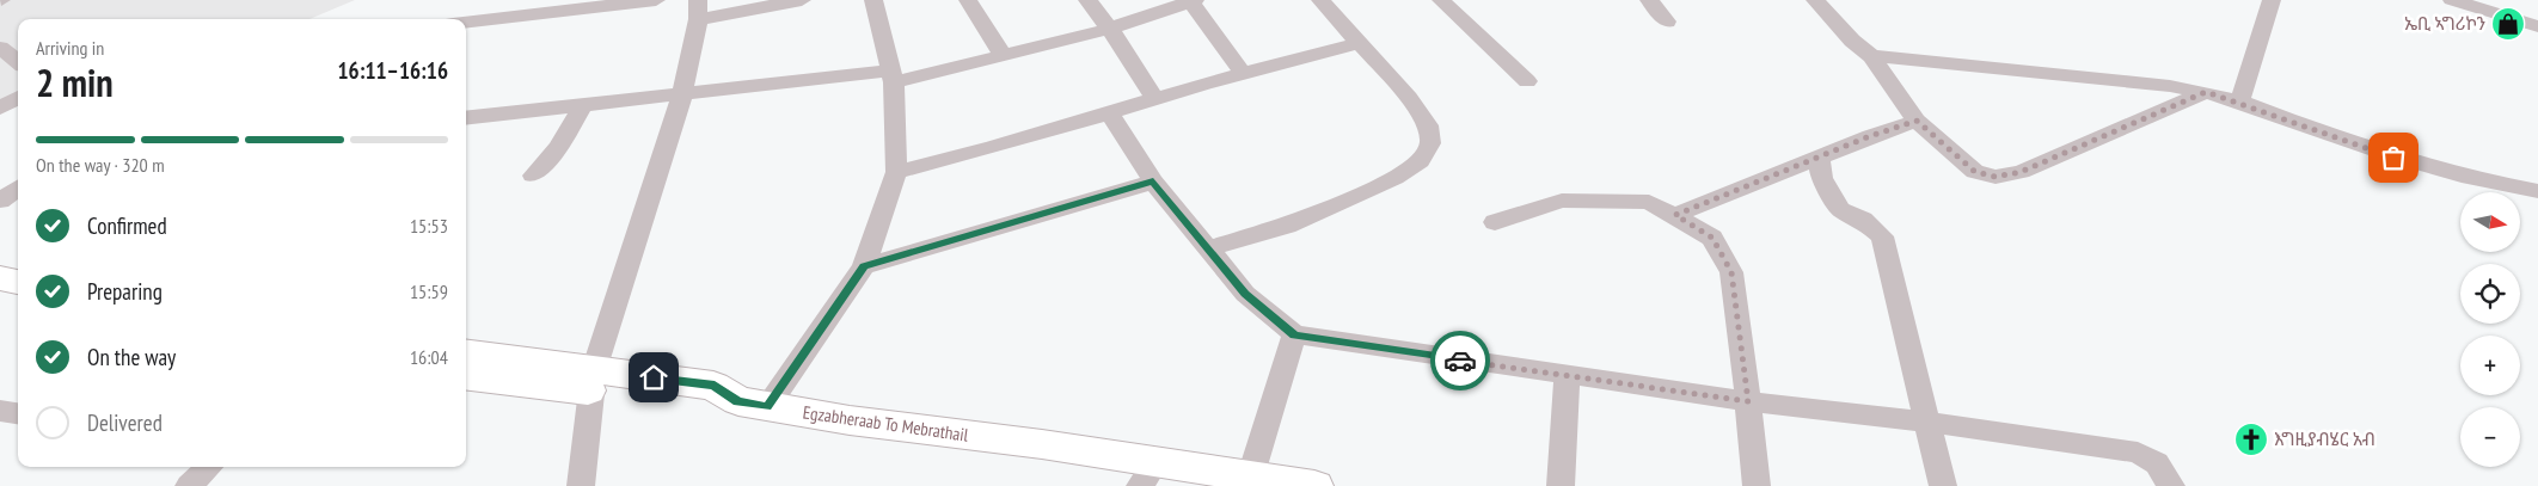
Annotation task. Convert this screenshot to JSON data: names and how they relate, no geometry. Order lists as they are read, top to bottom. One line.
{"streets":{"main road":["Egzabheraab To Mebrathail"]},"places":{"shop":["ኤቢ ኣግሪኮን"],"church":["እግዚያብሄር አብ"]},"north":"right","page":{"heading":["2 min","Arriving in","16:11–16:16"],"bar":"On the way · 320 m","map_buttons":["+","−"],"list":[["Confirmed","15:53"],["Preparing","15:59"],["On the way","16:04"],"Delivered"]}}
